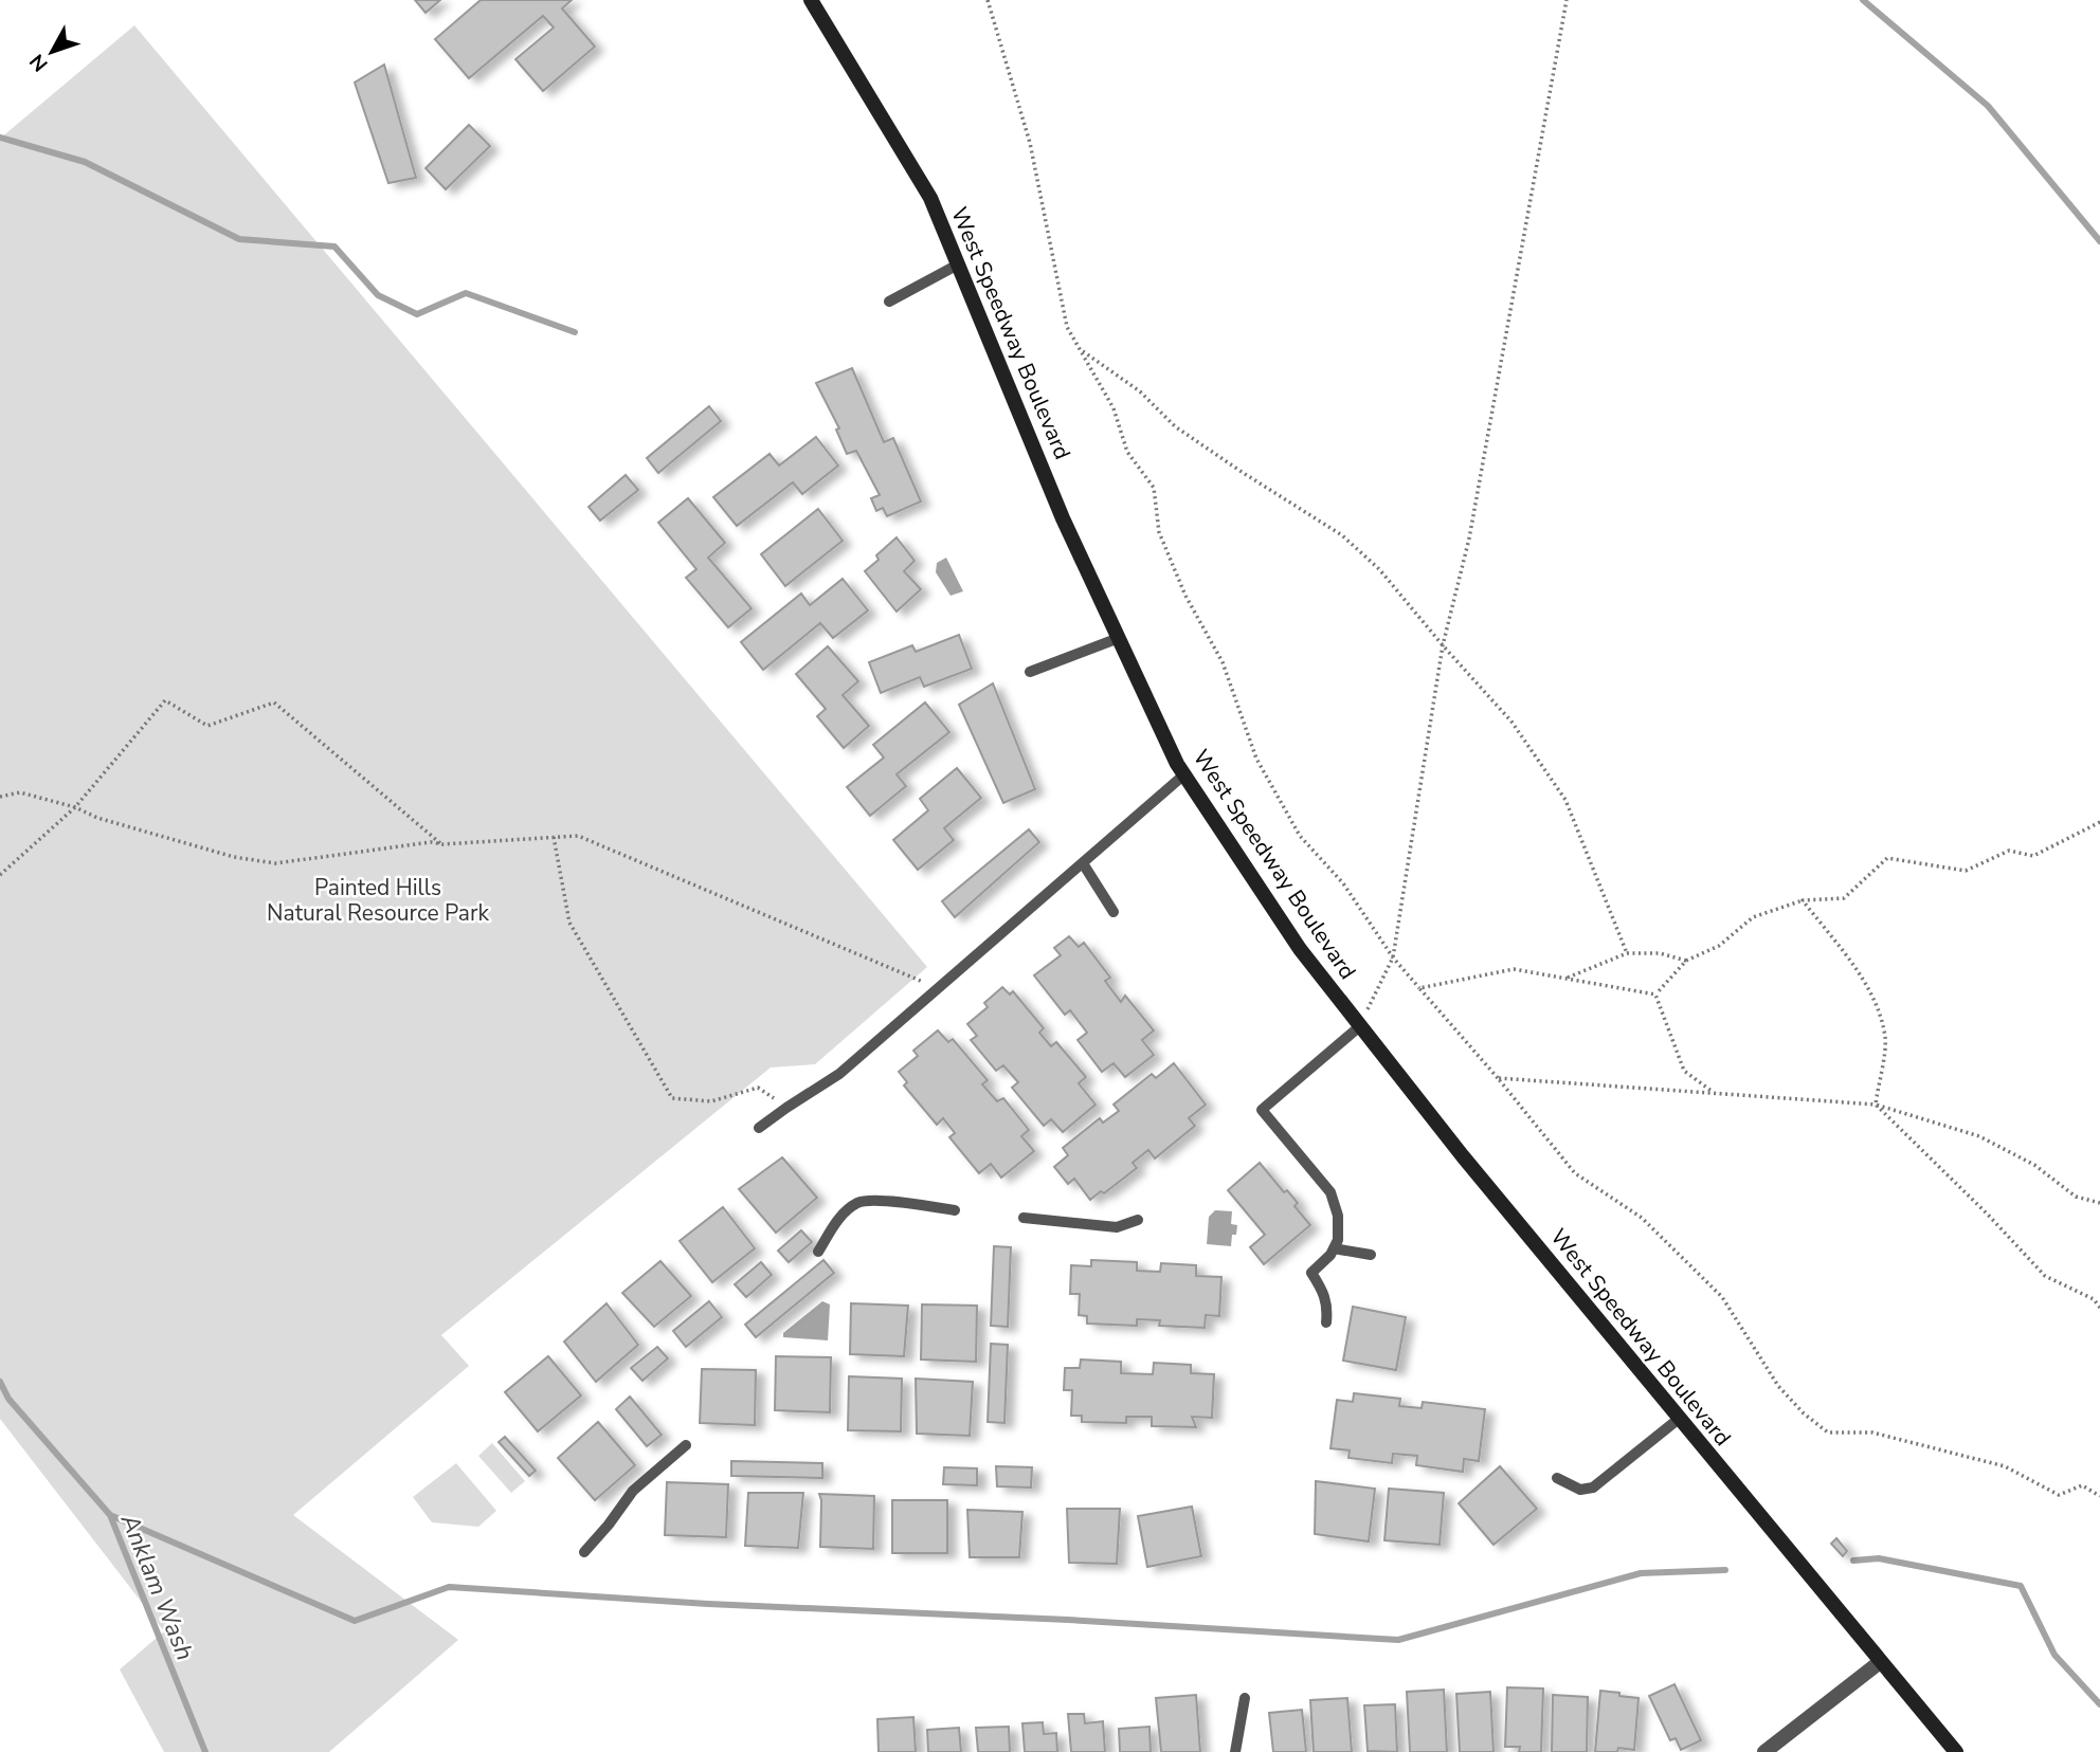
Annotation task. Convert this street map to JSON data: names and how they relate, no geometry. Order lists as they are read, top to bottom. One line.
{"streets":{"main road":["West Speedway Boulevard"]},"water":["Anklam Wash"],"parks":["Painted Hills Natural Resource Park"],"north":"bottom left"}
